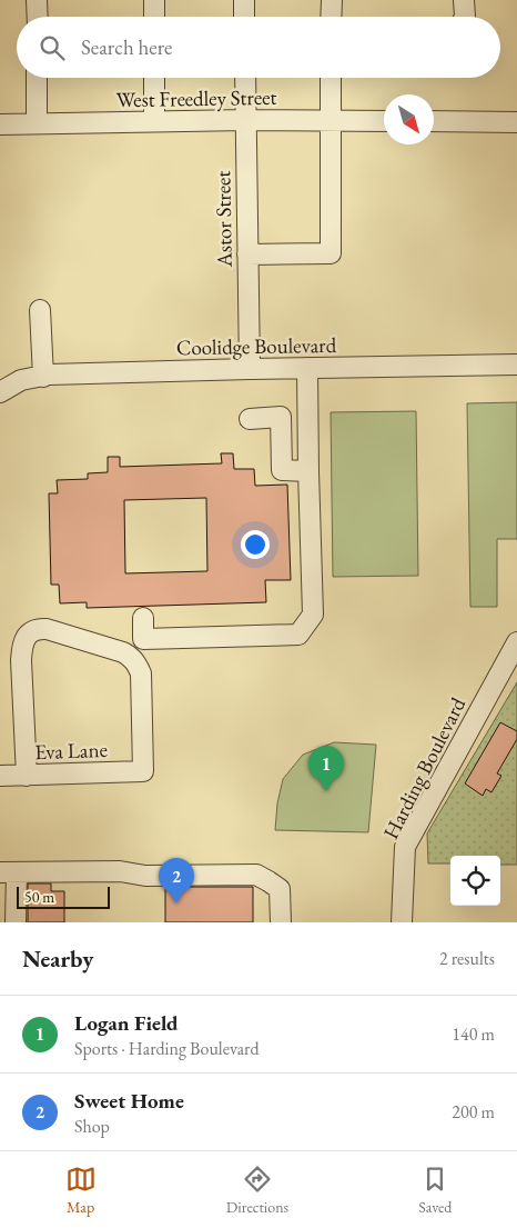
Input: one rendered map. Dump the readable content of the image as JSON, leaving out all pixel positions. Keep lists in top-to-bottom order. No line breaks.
{"streets":{"street":["West Freedley Street","Astor Street","Coolidge Boulevard","Eva Lane","Harding Boulevard"]},"crossings":[["West Freedley Street","Astor Street"],["Astor Street","Coolidge Boulevard"]],"scale_bar":"50 m","north":"bottom right","page":{"search":"Search here","pins":["1","2"],"scale":"50 m","heading":["Nearby","2 results"],"list":[{"mark":"1","name":"Logan Field","note":"Sports · Harding Boulevard","value":"140 m"},{"mark":"2","name":"Sweet Home","note":"Shop","value":"200 m"}],"nav":["Map","Directions","Saved"]}}
